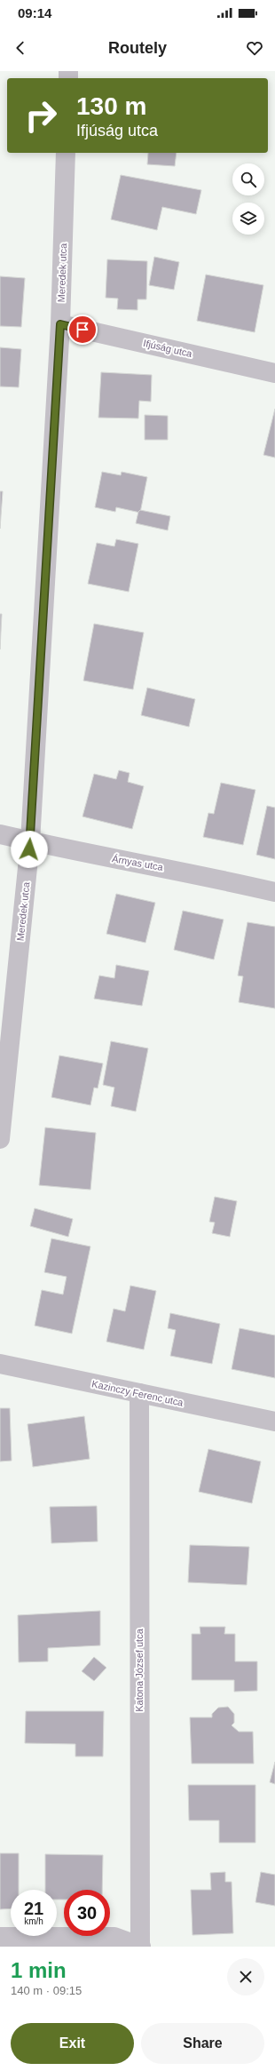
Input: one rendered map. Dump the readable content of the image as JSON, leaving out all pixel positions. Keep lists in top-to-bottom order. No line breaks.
{"streets":{"street":["Meredek utca","Ifjúság utca","Árnyas utca","Kazinczy Ferenc utca","Katona József utca"]},"crossings":[["Meredek utca","Ifjúság utca"],["Meredek utca","Árnyas utca"],["Kazinczy Ferenc utca","Katona József utca"]],"page":{"status":"09:14","header":"Routely","turn":["130 m","Ifjúság utca"],"speed":"21 km/h","limit":"30","heading":["1 min","140 m · 09:15"],"buttons":["Exit","Share"]}}
